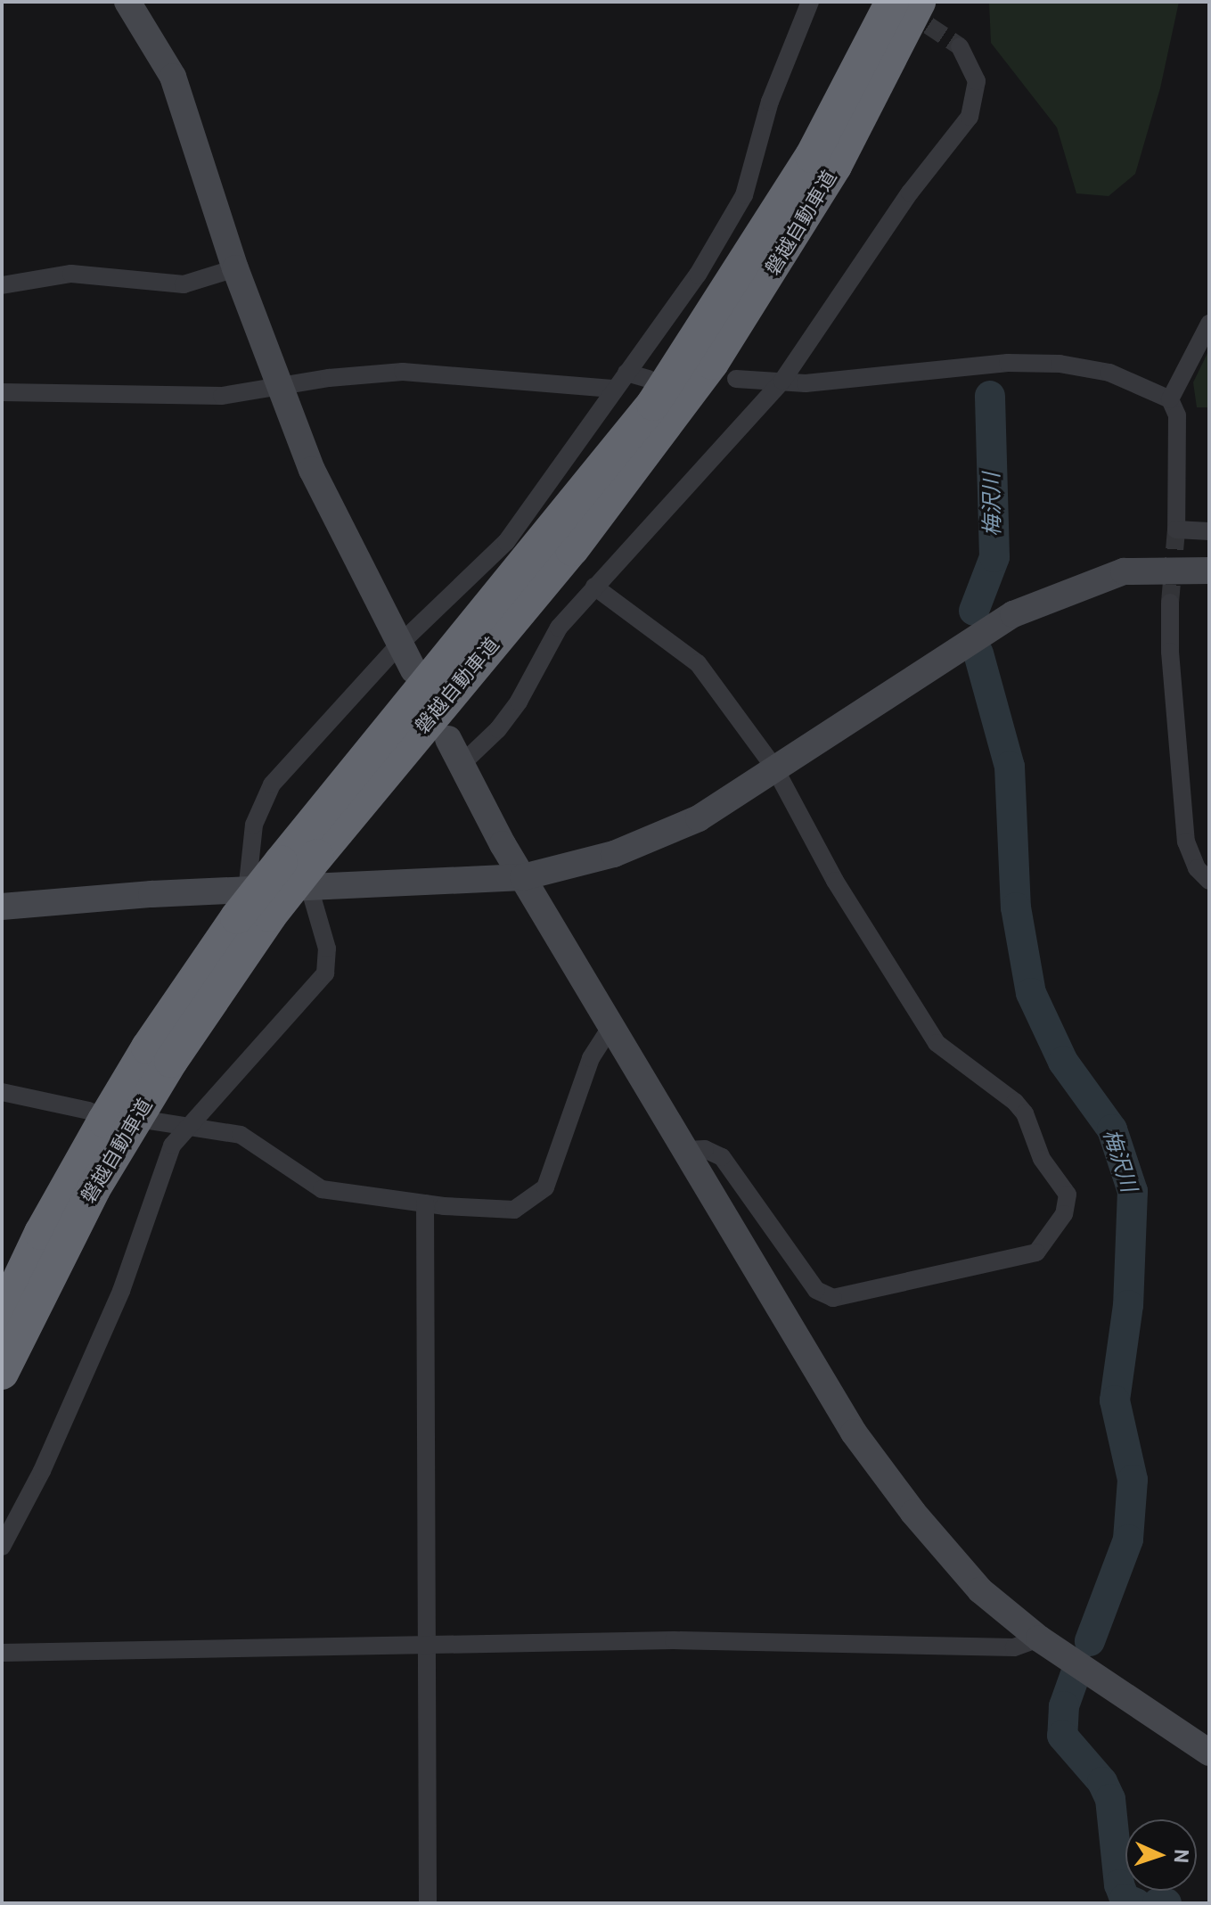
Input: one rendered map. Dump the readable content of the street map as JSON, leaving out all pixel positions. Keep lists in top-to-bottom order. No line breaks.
{"streets":{"highway":["磐越自動車道"]},"water":["梅沢川"],"north":"right"}
